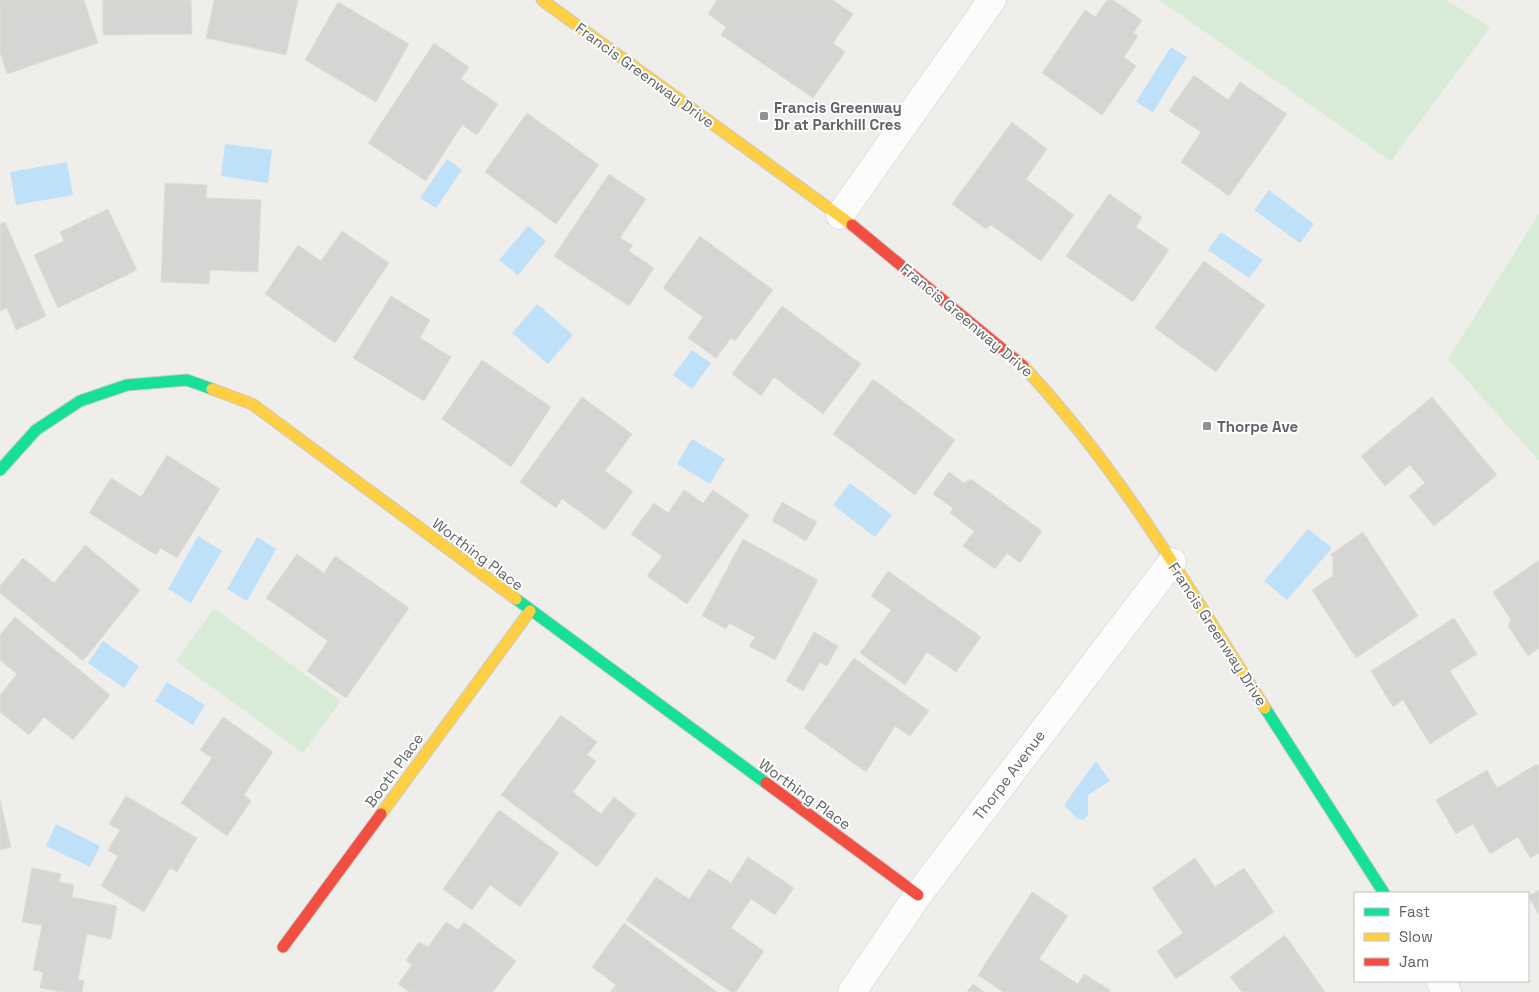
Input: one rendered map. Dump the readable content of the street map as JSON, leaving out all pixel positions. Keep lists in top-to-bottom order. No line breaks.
{"streets":{"street":["Francis Greenway Drive","Worthing Place","Booth Place","Thorpe Avenue"]},"crossings":[["Francis Greenway Drive","Thorpe Avenue"],["Worthing Place","Booth Place"],["Worthing Place","Thorpe Avenue"]],"places":{"transit":["Francis Greenway Dr at Parkhill Cres","Thorpe Ave"]},"legend":["Fast","Slow","Jam"]}
